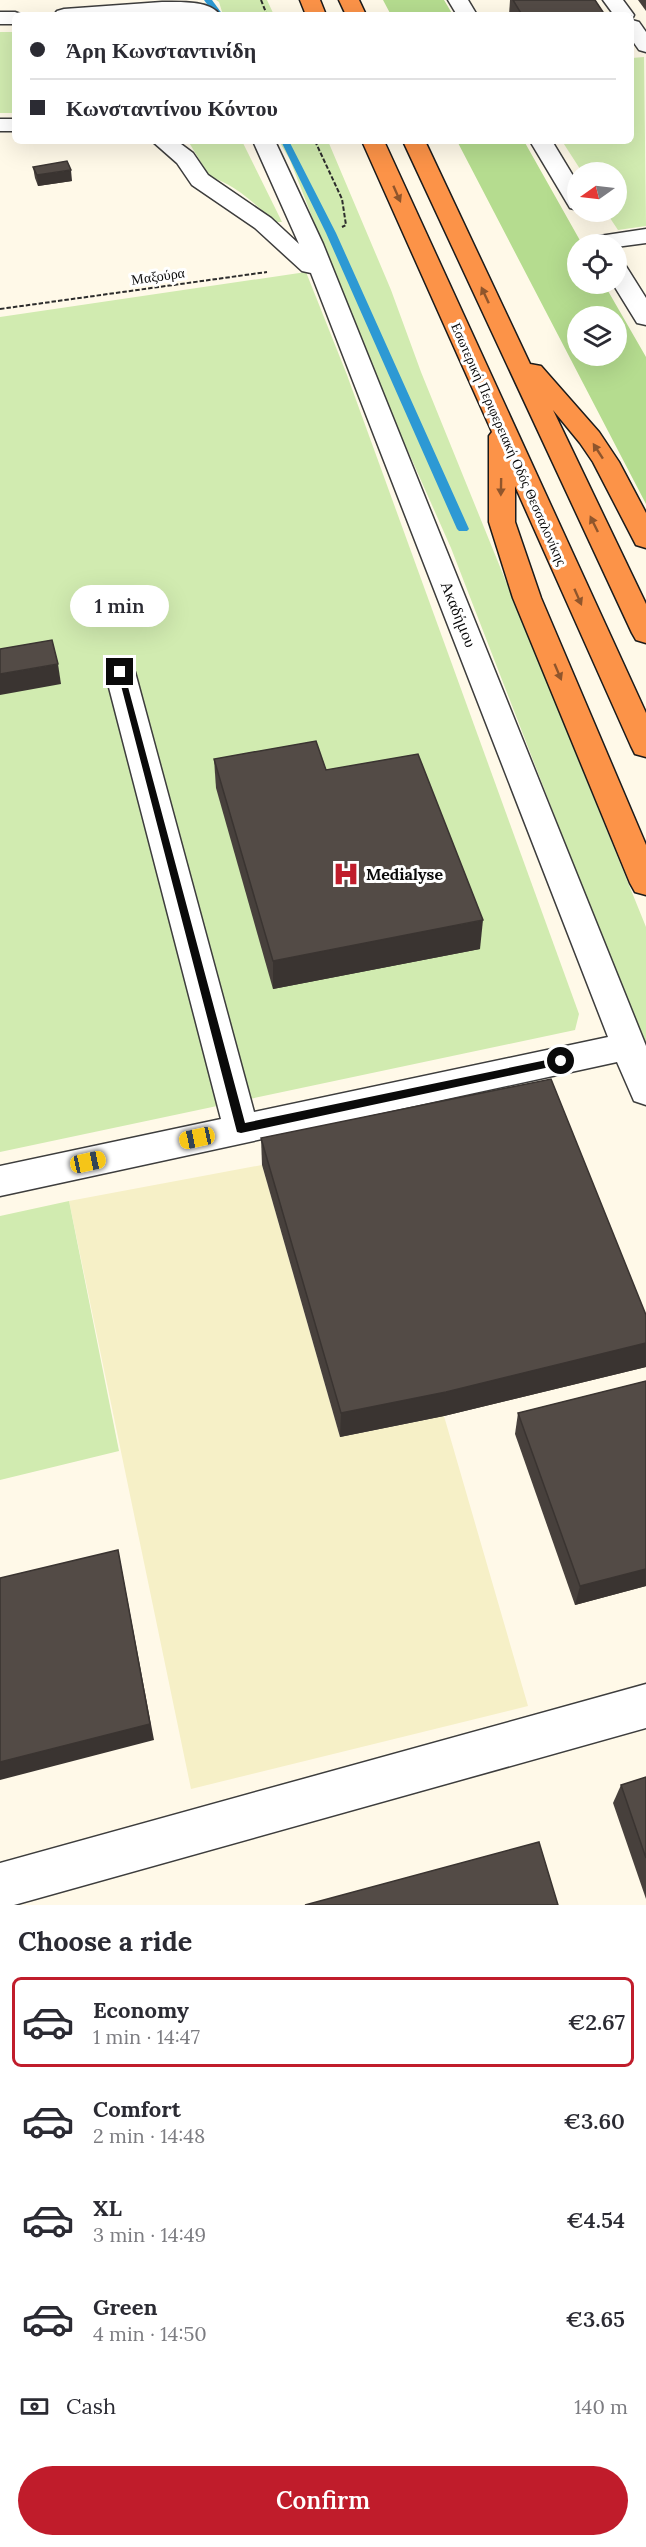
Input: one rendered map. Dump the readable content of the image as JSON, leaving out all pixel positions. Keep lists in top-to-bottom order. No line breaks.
{"streets":{"highway":["Εσωτερική Περιφερειακή Οδός Θεσσαλονίκης"],"street":["Ακαδήμου"],"path":["Μαξούρα"]},"places":{"hospital":["Medialyse"]},"north":"left","page":{"banner":["Άρη Κωνσταντινίδη","Κωνσταντίνου Κόντου"],"bubble":"1 min","heading":"Choose a ride","list":[{"name":"Economy","note":"1 min · 14:47","value":"€2.67"},{"name":"Comfort","note":"2 min · 14:48","value":"€3.60"},{"name":"XL","note":"3 min · 14:49","value":"€4.54"},{"name":"Green","note":"4 min · 14:50","value":"€3.65"}],"pay":["Cash","140 m"],"buttons":"Confirm"}}
